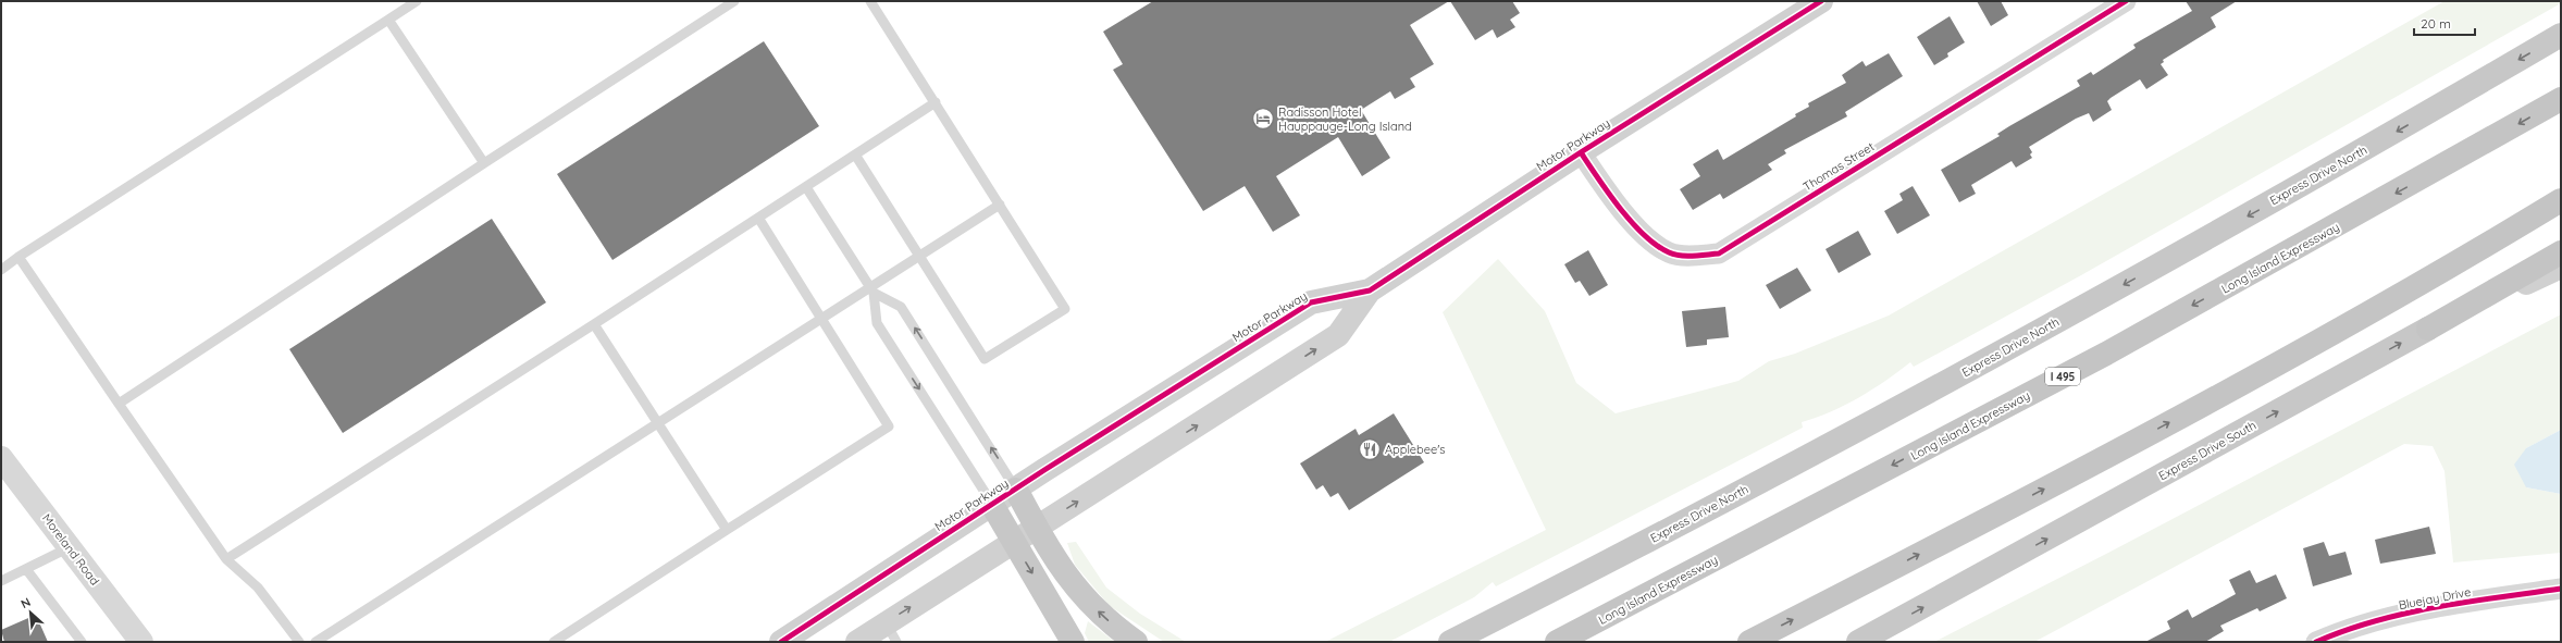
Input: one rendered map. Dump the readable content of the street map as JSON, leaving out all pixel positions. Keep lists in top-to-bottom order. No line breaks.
{"streets":{"highway":["Express Drive North","Long Island Expressway","I 495","Express Drive South"],"main road":["Motor Parkway"],"street":["Thomas Street","Moreland Road","Bluejay Drive"]},"crossings":[["Motor Parkway","Thomas Street"]],"one_way":["Express Drive South"],"places":{"hotel":["Radisson Hotel Hauppauge-Long Island"],"restaurant":["Applebee's"]},"scale_bar":"20 m","north":"top left"}
